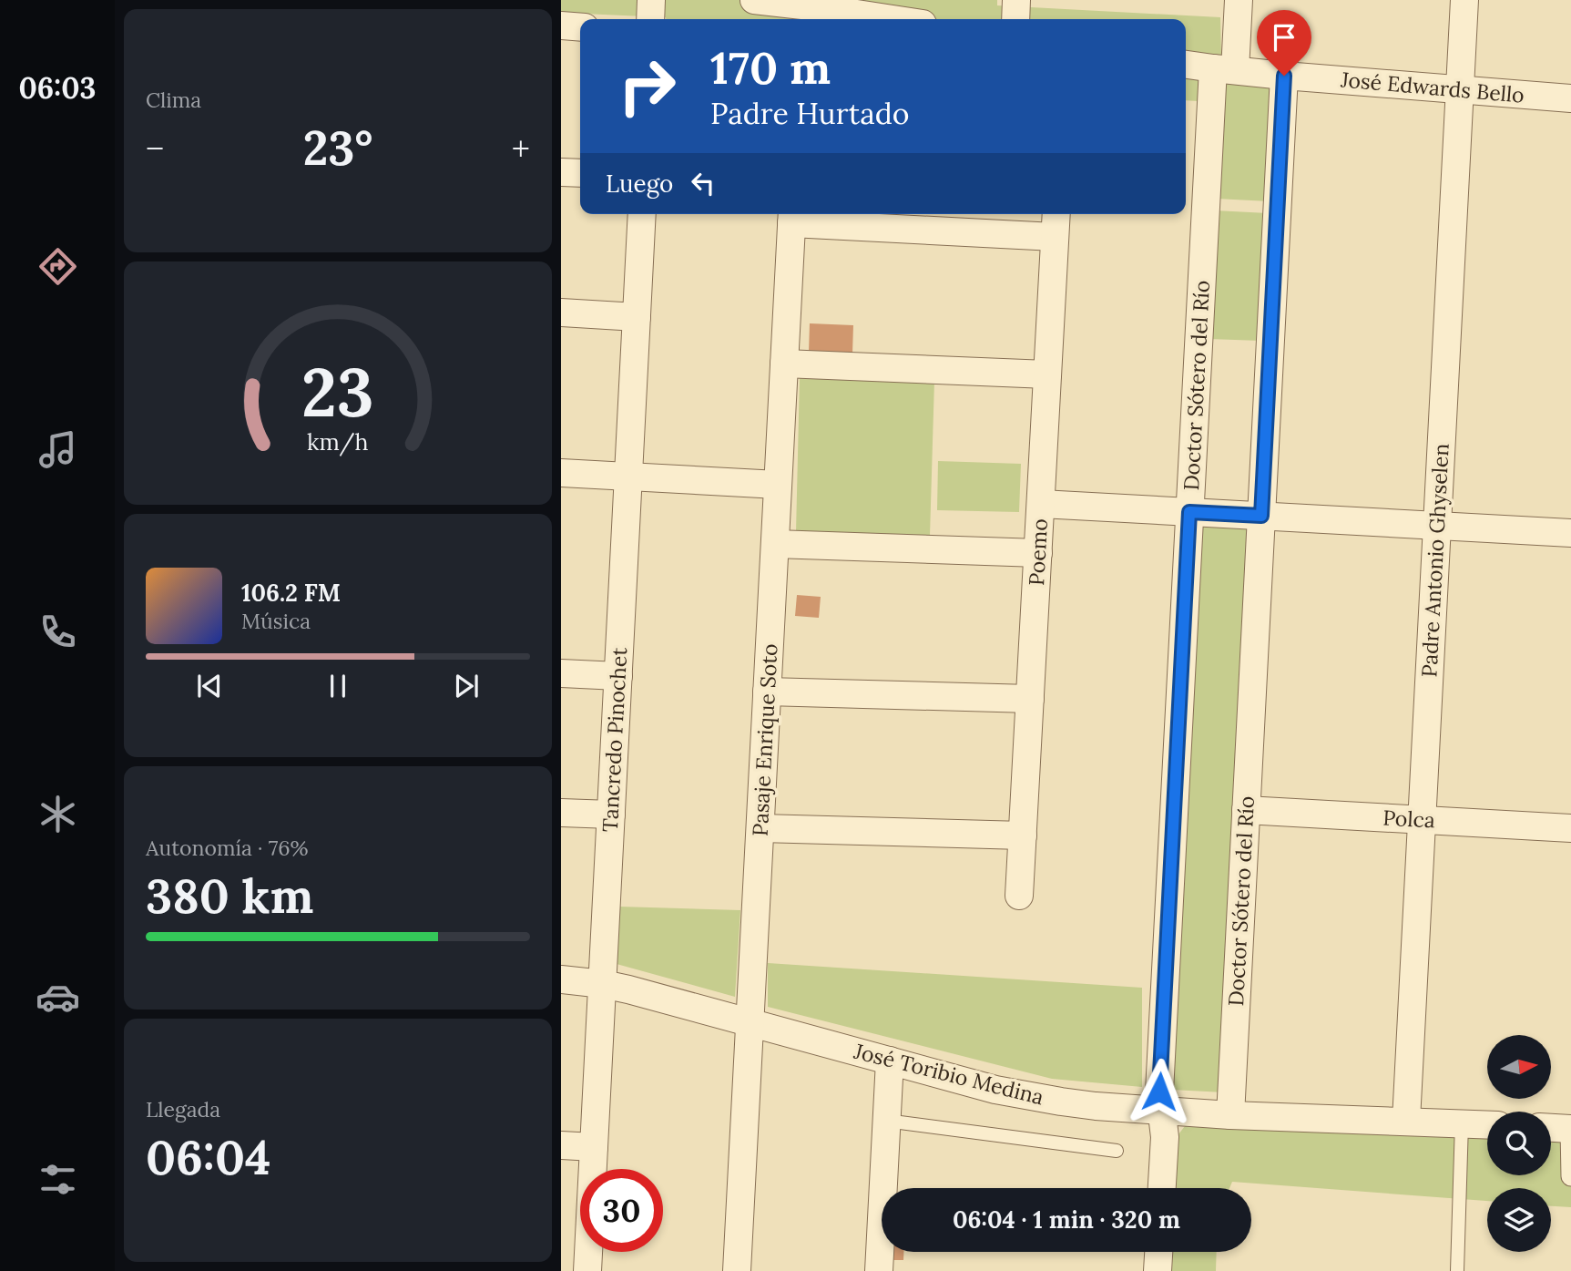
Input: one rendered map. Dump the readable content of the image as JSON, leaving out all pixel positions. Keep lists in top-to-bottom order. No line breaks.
{"streets":{"street":["José Edwards Bello","Doctor Sótero del Río","Poemo","Padre Antonio Ghyselen","Tancredo Pinochet","Pasaje Enrique Soto","Polca","José Toribio Medina"]},"crossings":[["José Edwards Bello","Doctor Sótero del Río"],["José Edwards Bello","Padre Antonio Ghyselen"],["Doctor Sótero del Río","Polca"],["Doctor Sótero del Río","José Toribio Medina"],["Padre Antonio Ghyselen","Polca"],["Padre Antonio Ghyselen","José Toribio Medina"],["Tancredo Pinochet","José Toribio Medina"],["Pasaje Enrique Soto","José Toribio Medina"]],"north":"right","page":{"tabs":"06:03","tile":["Clima",["Autonomía · 76%","380 km"],["Llegada","06:04"]],"turn":["170 m","Padre Hurtado"],"heat":["−","23°","+"],"then":"Luego","song":["106.2 FM","Música"],"limit":"30","trip":"06:04 · 1 min · 320 m","gauge":["23","km/h"]}}
